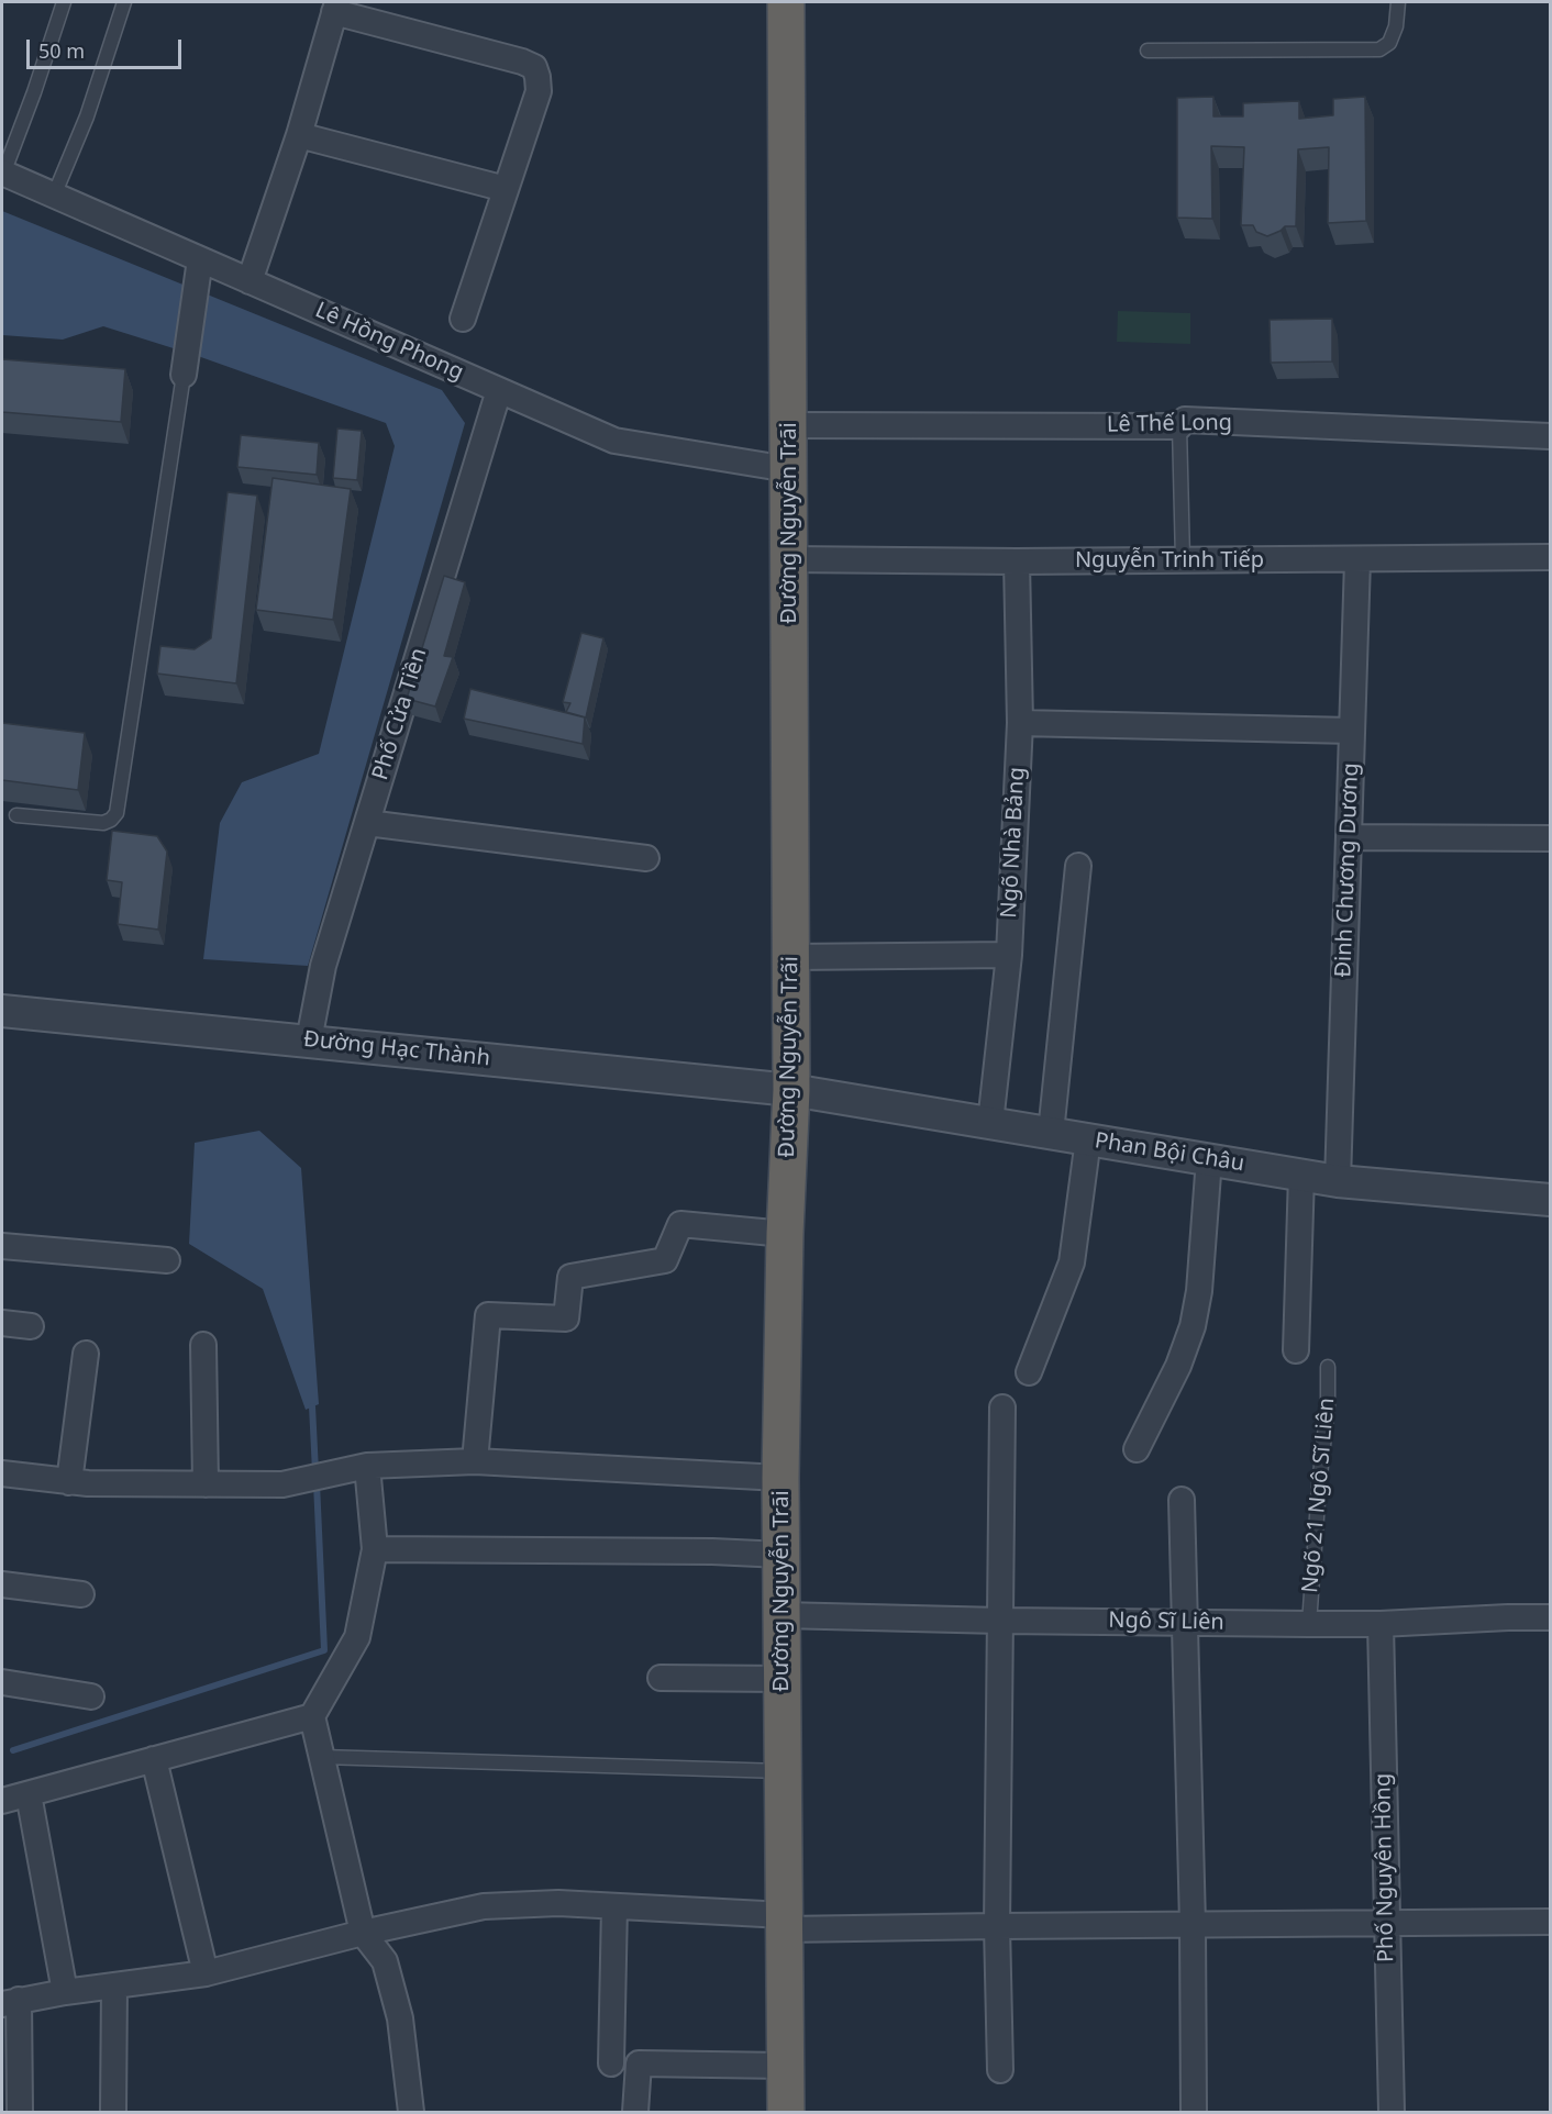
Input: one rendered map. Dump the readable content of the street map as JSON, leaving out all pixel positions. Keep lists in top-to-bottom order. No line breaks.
{"streets":{"highway":["Đường Nguyễn Trãi"],"street":["Lê Hồng Phong","Lê Thế Long","Nguyễn Trinh Tiếp","Phố Cửa Tiền","Ngõ Nhà Bảng","Đinh Chương Dương","Đường Hạc Thành","Phan Bội Châu","Ngô Sĩ Liên","Phố Nguyên Hồng"],"lane":["Ngõ 21 Ngô Sĩ Liên"]},"crossings":[["Lê Hồng Phong","Đường Nguyễn Trãi"],["Lê Hồng Phong","Phố Cửa Tiền"],["Lê Thế Long","Đường Nguyễn Trãi"],["Đường Nguyễn Trãi","Nguyễn Trinh Tiếp"],["Đường Nguyễn Trãi","Đường Hạc Thành"],["Đường Nguyễn Trãi","Phan Bội Châu"],["Đường Nguyễn Trãi","Ngô Sĩ Liên"],["Nguyễn Trinh Tiếp","Ngõ Nhà Bảng"],["Nguyễn Trinh Tiếp","Đinh Chương Dương"],["Phố Cửa Tiền","Đường Hạc Thành"],["Ngõ Nhà Bảng","Phan Bội Châu"],["Đinh Chương Dương","Phan Bội Châu"],["Đường Hạc Thành","Phan Bội Châu"],["Ngõ 21 Ngô Sĩ Liên","Ngô Sĩ Liên"],["Ngô Sĩ Liên","Phố Nguyên Hồng"]],"scale_bar":"50 m"}
